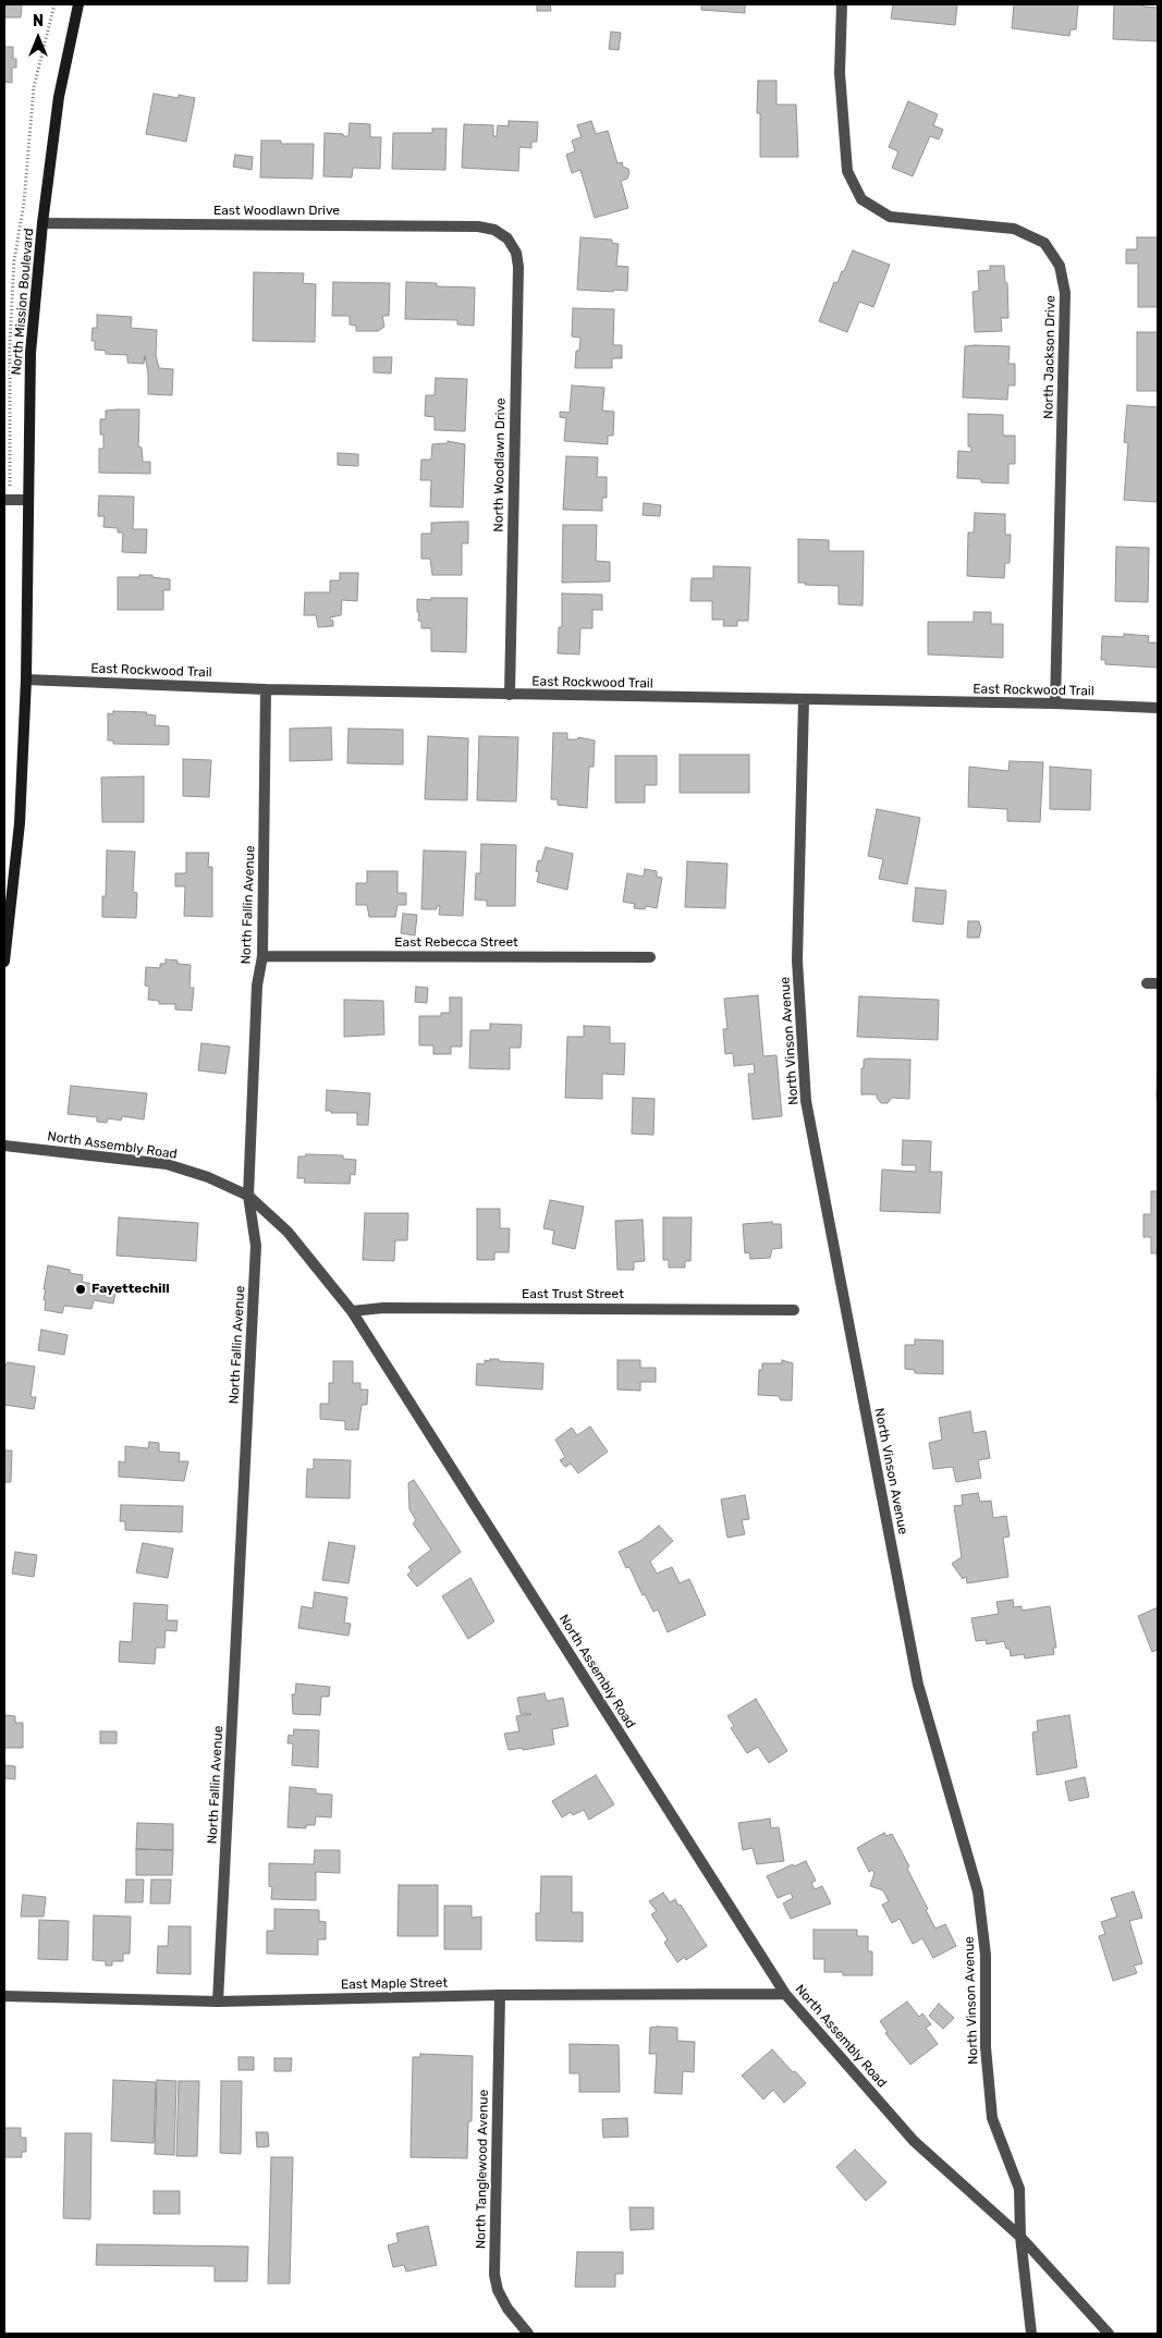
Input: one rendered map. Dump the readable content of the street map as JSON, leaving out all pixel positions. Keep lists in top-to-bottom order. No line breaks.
{"streets":{"main road":["North Mission Boulevard"],"street":["East Woodlawn Drive","North Jackson Drive","North Woodlawn Drive","East Rockwood Trail","North Fallin Avenue","East Rebecca Street","North Vinson Avenue","North Assembly Road","East Trust Street","East Maple Street","North Tanglewood Avenue"]},"crossings":[["East Woodlawn Drive","North Mission Boulevard"],["East Woodlawn Drive","North Woodlawn Drive"],["North Mission Boulevard","East Rockwood Trail"],["North Jackson Drive","East Rockwood Trail"],["North Woodlawn Drive","East Rockwood Trail"],["East Rockwood Trail","North Fallin Avenue"],["East Rockwood Trail","North Vinson Avenue"],["North Fallin Avenue","East Rebecca Street"],["North Fallin Avenue","North Assembly Road"],["North Fallin Avenue","East Maple Street"],["North Vinson Avenue","North Assembly Road"],["North Assembly Road","East Trust Street"],["North Assembly Road","East Maple Street"],["East Maple Street","North Tanglewood Avenue"]],"places":["Fayettechill"],"north":"top"}
